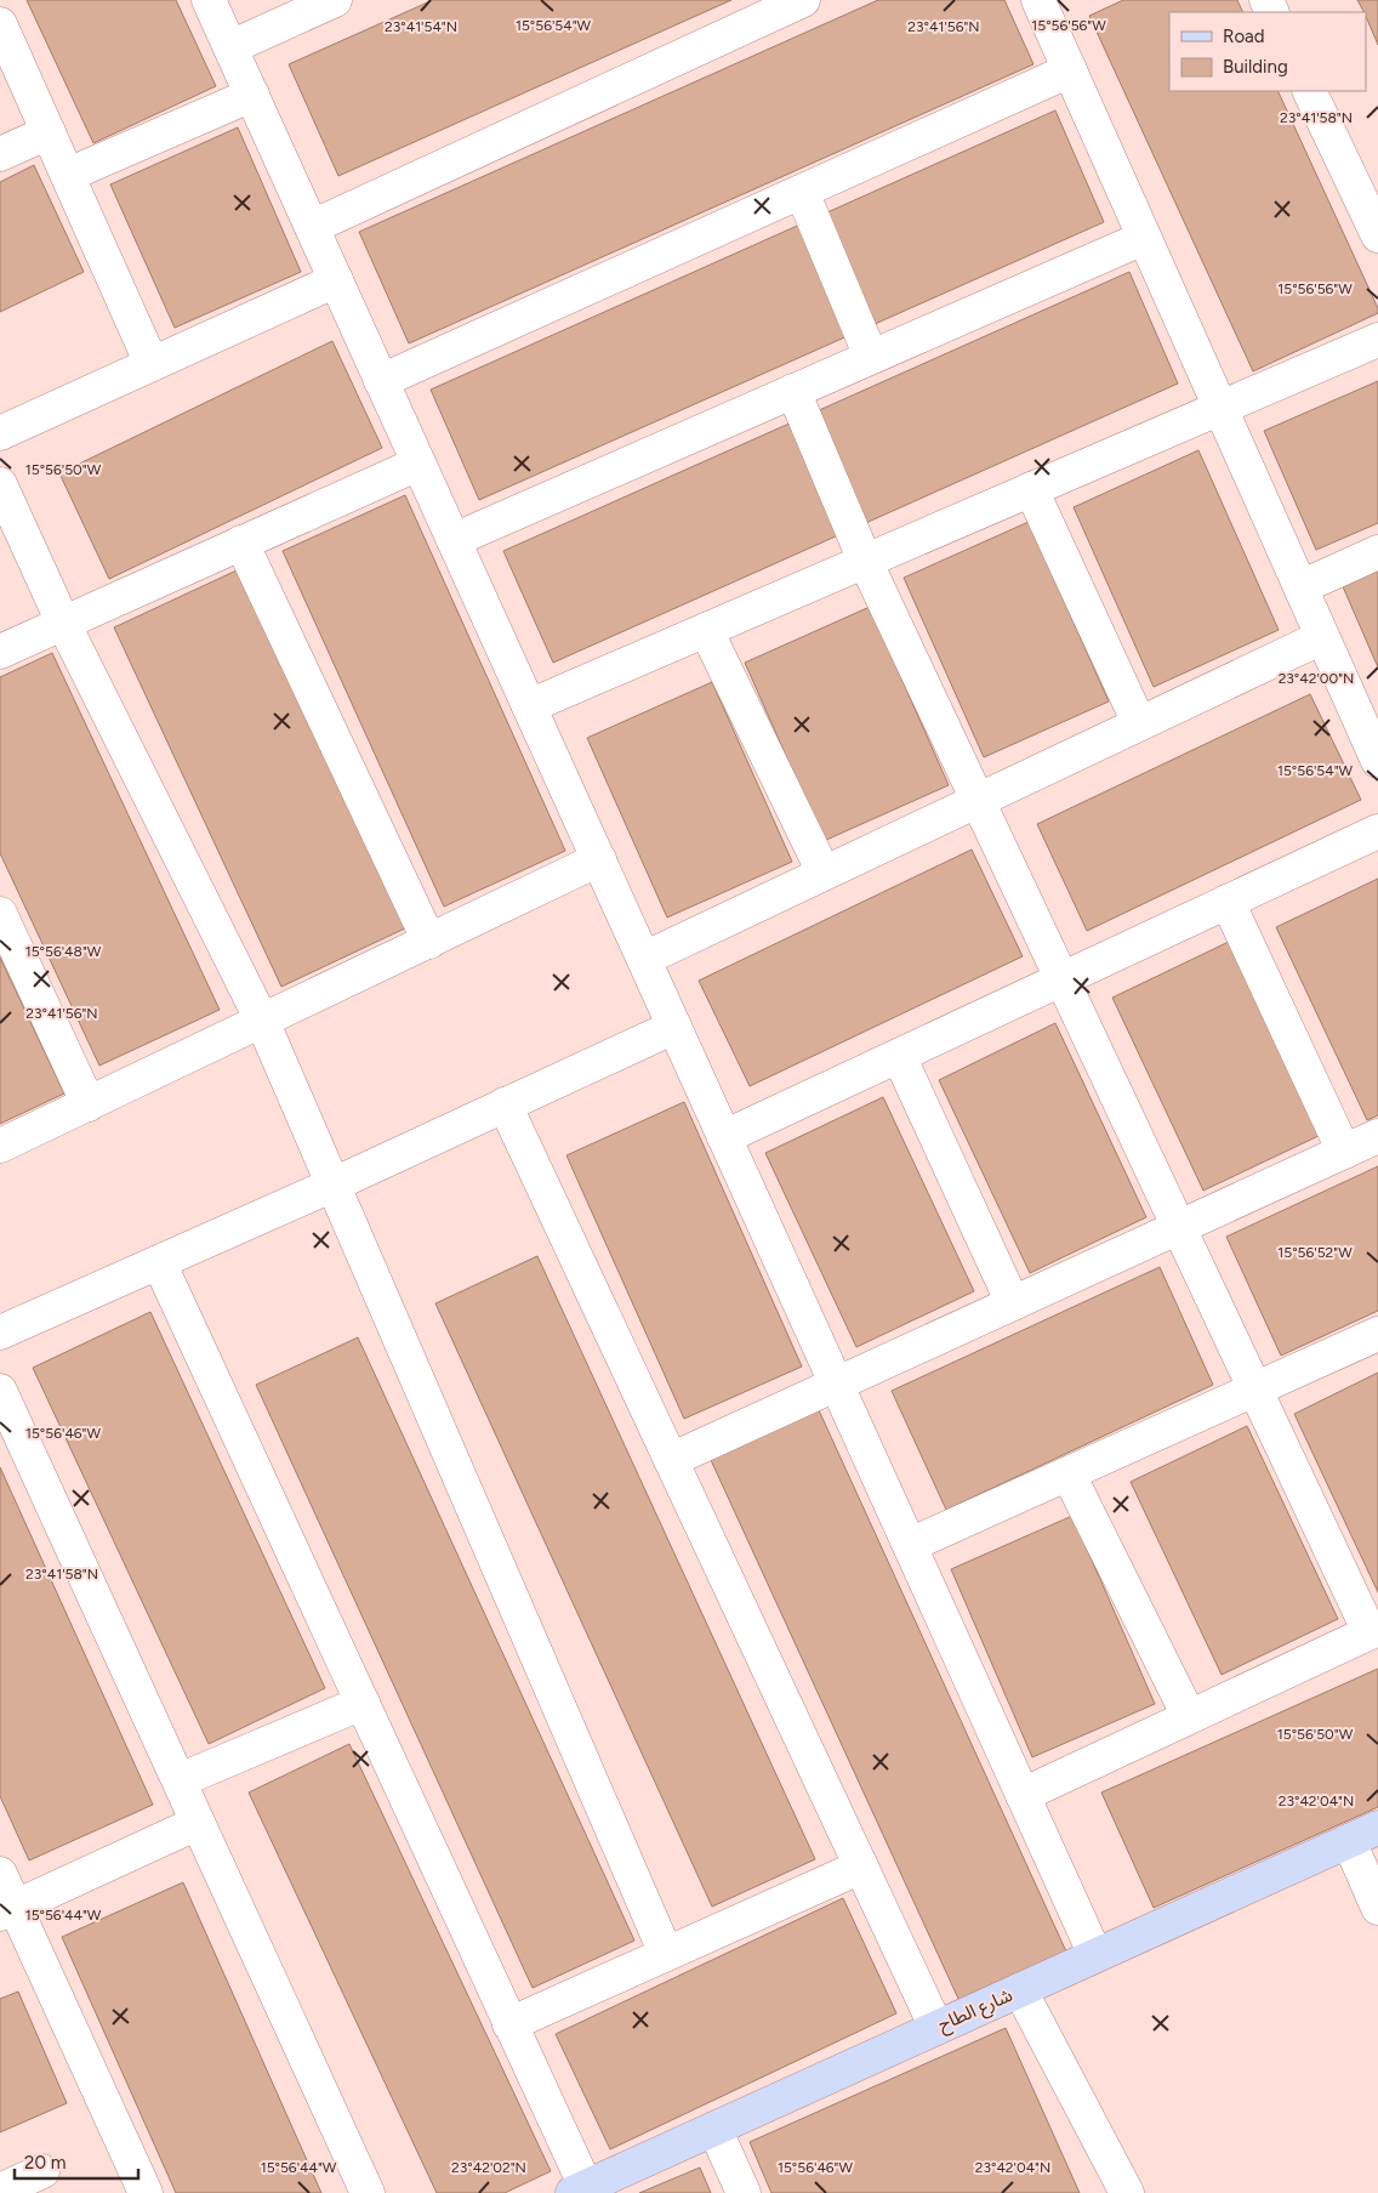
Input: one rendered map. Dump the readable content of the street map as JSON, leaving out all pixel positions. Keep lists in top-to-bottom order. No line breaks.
{"streets":{"street":["شارع الطاح"]},"legend":["Road","Building"],"scale_bar":"20 m","coordinates":["15°56'56\"W","15°56'54\"W","23°41'54\"N","23°41'56\"N","23°41'58\"N","15°56'50\"W","23°42'00\"N","15°56'48\"W","15°56'52\"W","15°56'46\"W","23°42'04\"N","15°56'44\"W","23°42'02\"N"]}
